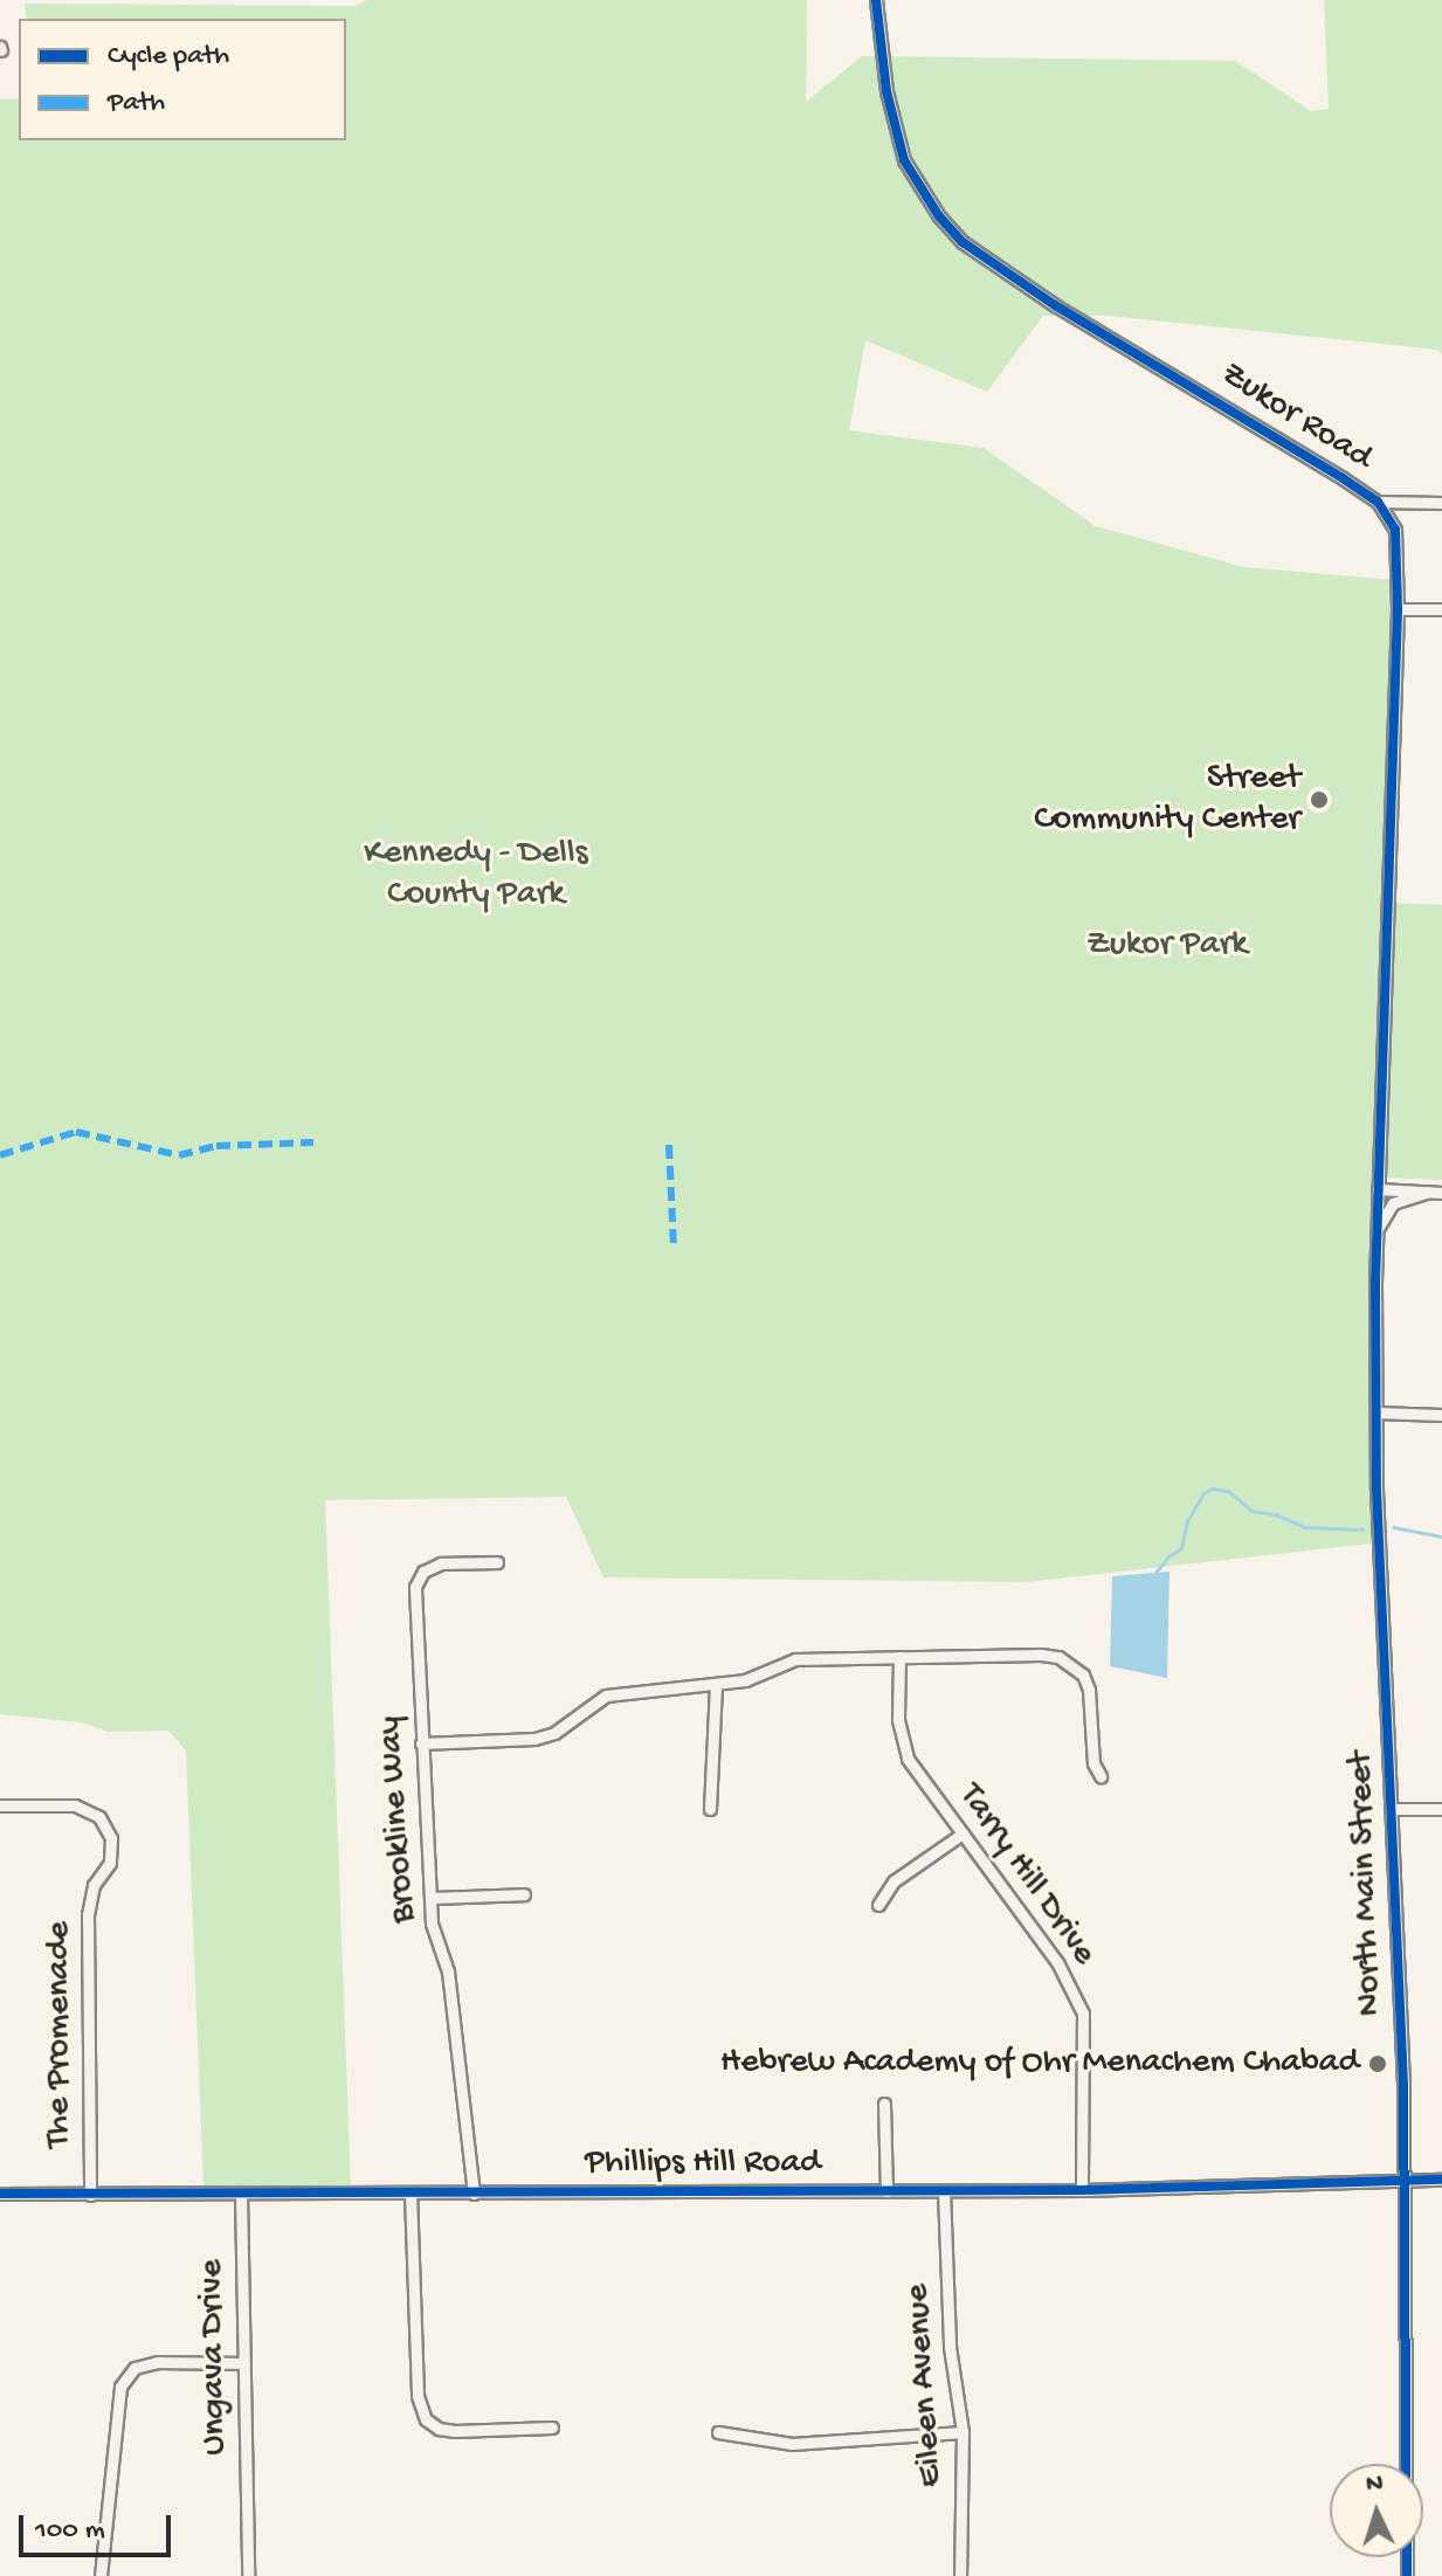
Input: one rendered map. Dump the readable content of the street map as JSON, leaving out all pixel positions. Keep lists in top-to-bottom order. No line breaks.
{"streets":{"street":["Zukor Road","Brookline Way","Tarry Hill Drive","North Main Street","The Promenade","Phillips Hill Road","Ungava Drive","Eileen Avenue"]},"crossings":[["Zukor Road","North Main Street"],["Brookline Way","Phillips Hill Road"],["Tarry Hill Drive","Phillips Hill Road"],["North Main Street","Phillips Hill Road"],["The Promenade","Phillips Hill Road"],["Phillips Hill Road","Ungava Drive"],["Phillips Hill Road","Eileen Avenue"]],"parks":["Kennedy - Dells County Park","Zukor Park"],"places":["Street Community Center","Hebrew Academy of Ohr Menachem Chabad"],"legend":["Cycle path","Path"],"scale_bar":"100 m","north":"top"}
